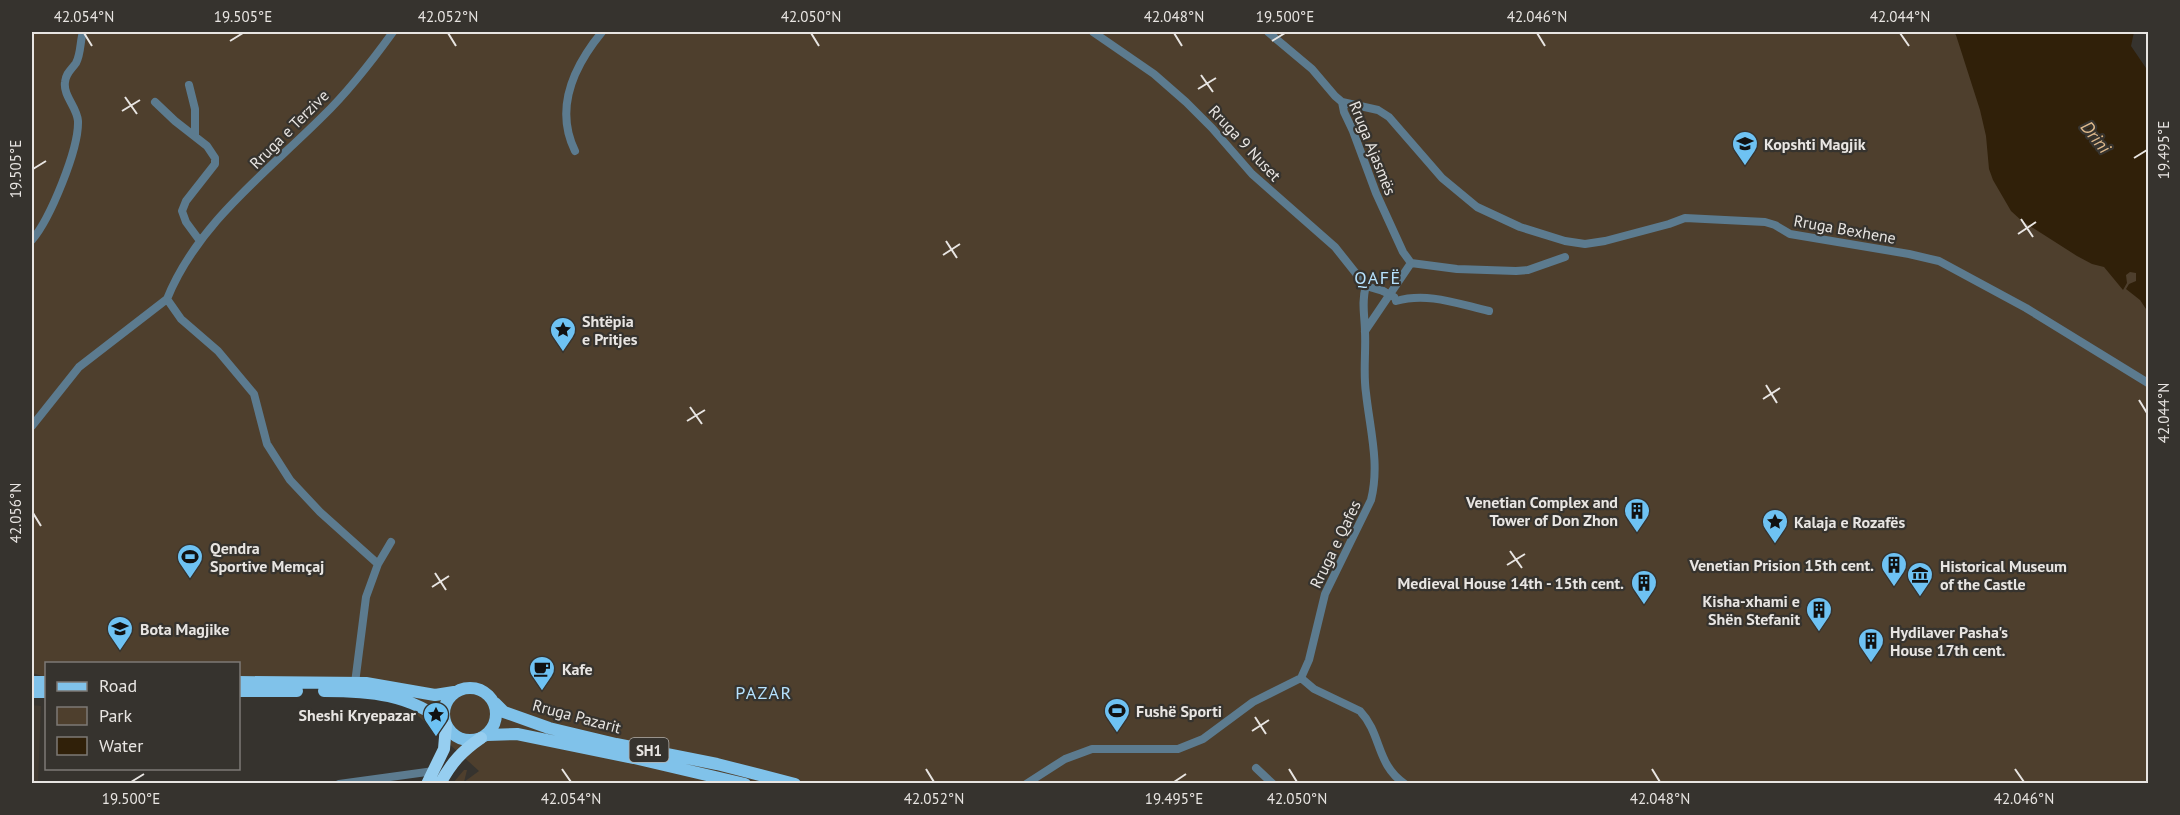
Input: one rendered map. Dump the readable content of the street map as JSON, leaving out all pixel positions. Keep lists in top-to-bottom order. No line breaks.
{"streets":{"main road":["Rruga Pazarit","SH1"],"street":["Rruga e Terzive","Rruga 9 Nuset","Rruga Ajasmës","Rruga Bexhene","Rruga e Qafes"]},"crossings":[["Rruga 9 Nuset","Rruga e Qafes"],["Rruga Ajasmës","Rruga Bexhene"],["Rruga Pazarit","SH1"]],"districts":["QAFË","PAZAR"],"water":["Drini"],"places":{"school or university":["Kopshti Magjik","Bota Magjike"],"place":["Shtëpia e Pritjes","Kalaja e Rozafës","Sheshi Kryepazar"],"building":["Venetian Complex and Tower of Don Zhon","Venetian Prision 15th cent.","Medieval House 14th - 15th cent.","Kisha-xhami e Shën Stefanit","Hydilaver Pasha's House 17th cent."],"sports":["Qendra Sportive Memçaj","Fushë Sporti"],"museum":["Historical Museum of the Castle"],"cafe":["Kafe"]},"legend":["Road","Park","Water"],"coordinates":["42.054°N","19.505°E","42.052°N","42.050°N","42.048°N","19.500°E","42.046°N","42.044°N","19.495°E","42.056°N"]}
